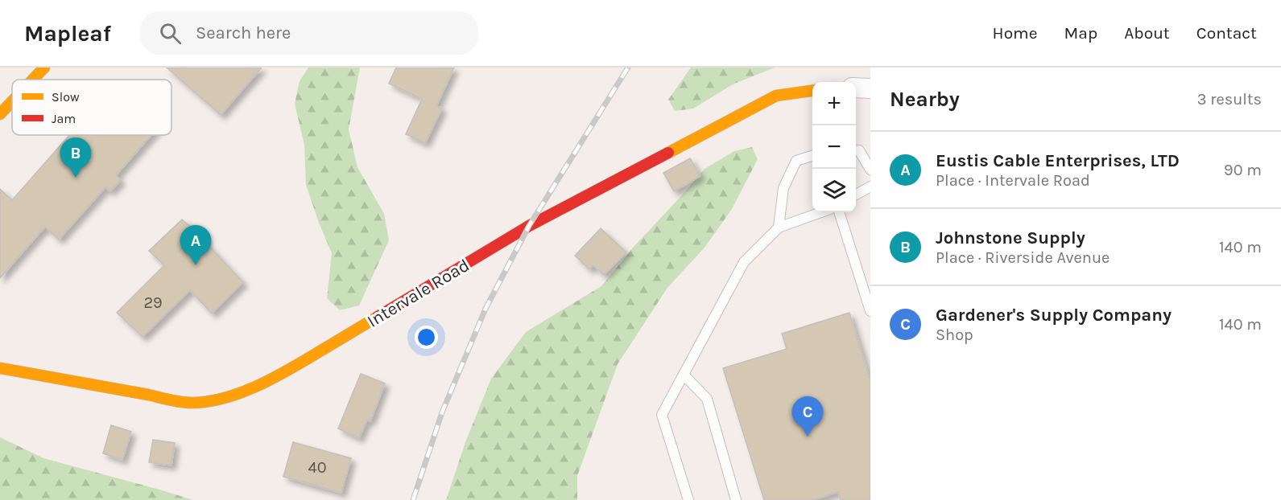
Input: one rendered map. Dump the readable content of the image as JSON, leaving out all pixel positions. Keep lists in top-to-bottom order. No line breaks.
{"streets":{"street":["Intervale Road"]},"house_numbers":["29","40"],"legend":["Slow","Jam"],"page":{"header":"Mapleaf","search":"Search here","nav":["Home","Map","About","Contact"],"heading":["Nearby","3 results"],"map_buttons":["+","−"],"list":[{"mark":"A","name":"Eustis Cable Enterprises, LTD","note":"Place · Intervale Road","value":"90 m"},{"mark":"B","name":"Johnstone Supply","note":"Place · Riverside Avenue","value":"140 m"},{"mark":"C","name":"Gardener's Supply Company","note":"Shop","value":"140 m"}],"pins":["B","A","C"]}}
